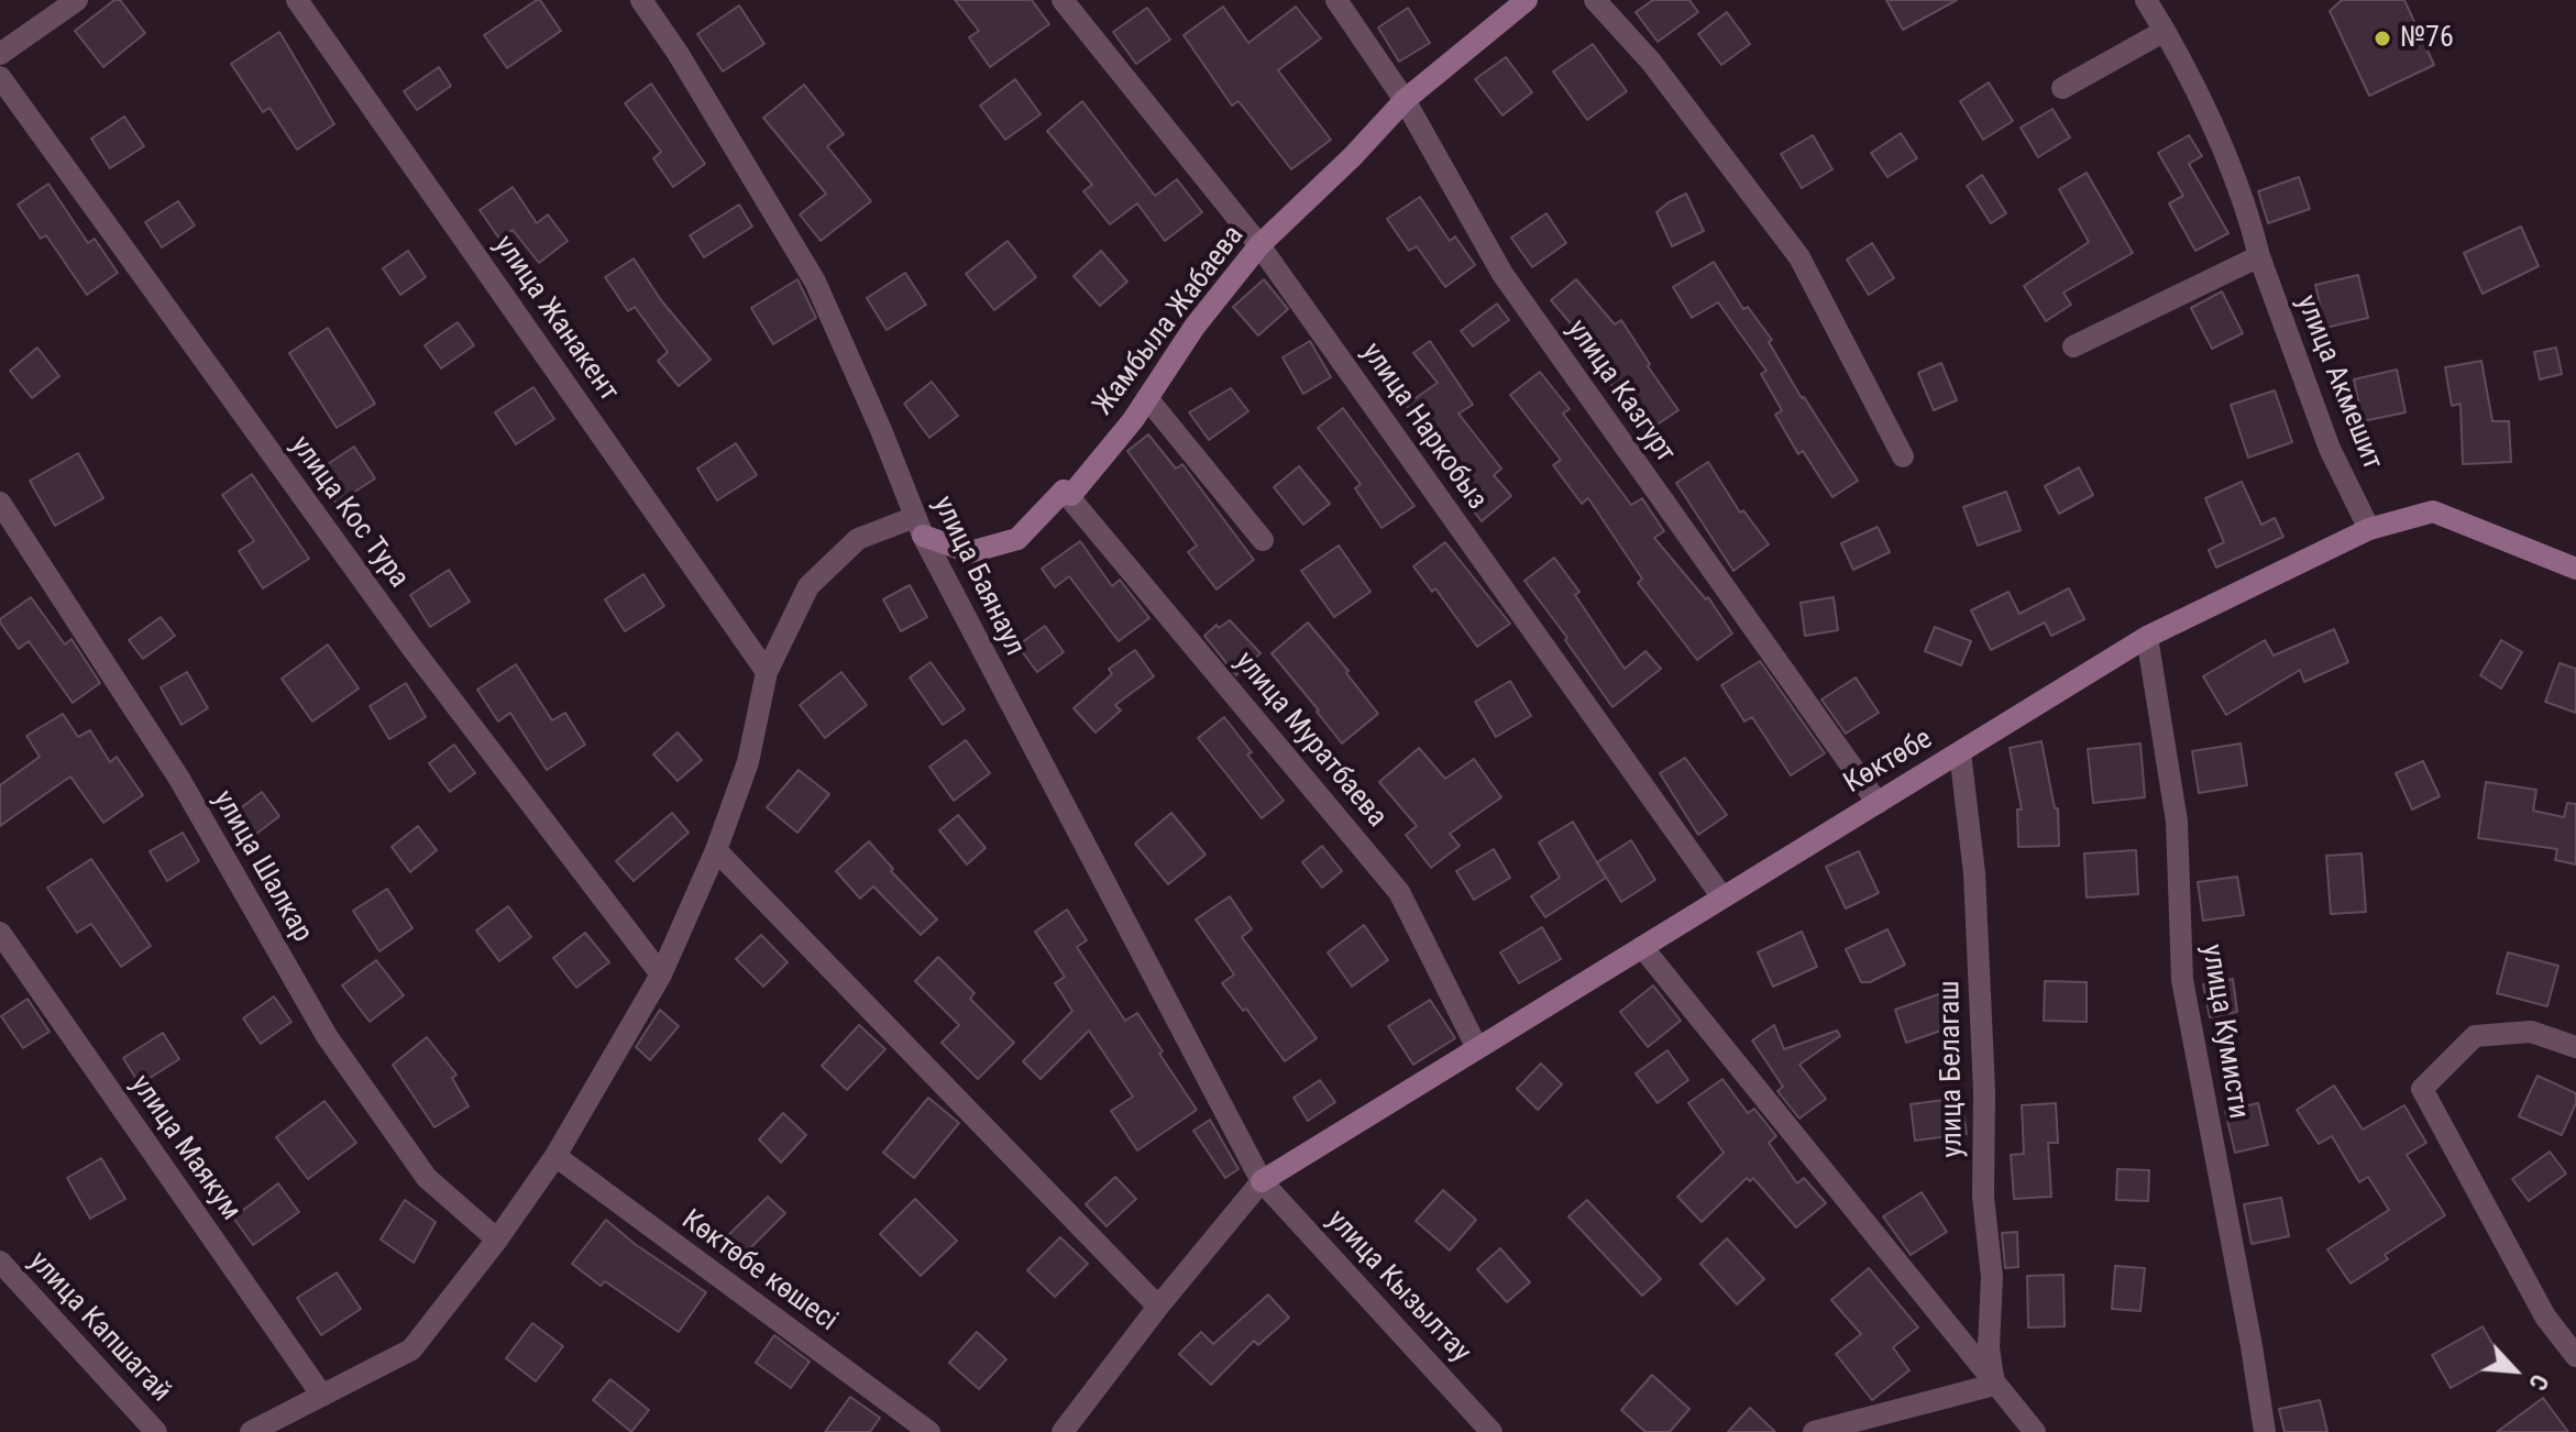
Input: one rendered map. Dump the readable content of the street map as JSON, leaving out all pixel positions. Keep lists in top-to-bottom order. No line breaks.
{"streets":{"street":["улица Жанакент","Жамбыла Жабаева","улица Акмешит","улица Казгурт","улица Наркобыз","улица Кос Тура","улица Баянаул","улица Муратбаева","Көктөбе","улица Шалкар","улица Кумисти","улица Белагаш","улица Маякум","Көктөбе көшесі","улица Кызылтау","улица Капшагай"]},"crossings":[["Жамбыла Жабаева","улица Казгурт"],["Жамбыла Жабаева","улица Наркобыз"],["Жамбыла Жабаева","улица Баянаул"],["Жамбыла Жабаева","улица Муратбаева"],["улица Акмешит","Көктөбе"],["улица Казгурт","Көктөбе"],["улица Наркобыз","Көктөбе"],["улица Баянаул","Көктөбе"],["улица Баянаул","улица Кызылтау"],["улица Муратбаева","Көктөбе"],["Көктөбе","улица Кумисти"],["Көктөбе","улица Белагаш"],["Көктөбе","улица Кызылтау"]],"places":["№76"],"north":"bottom right"}
